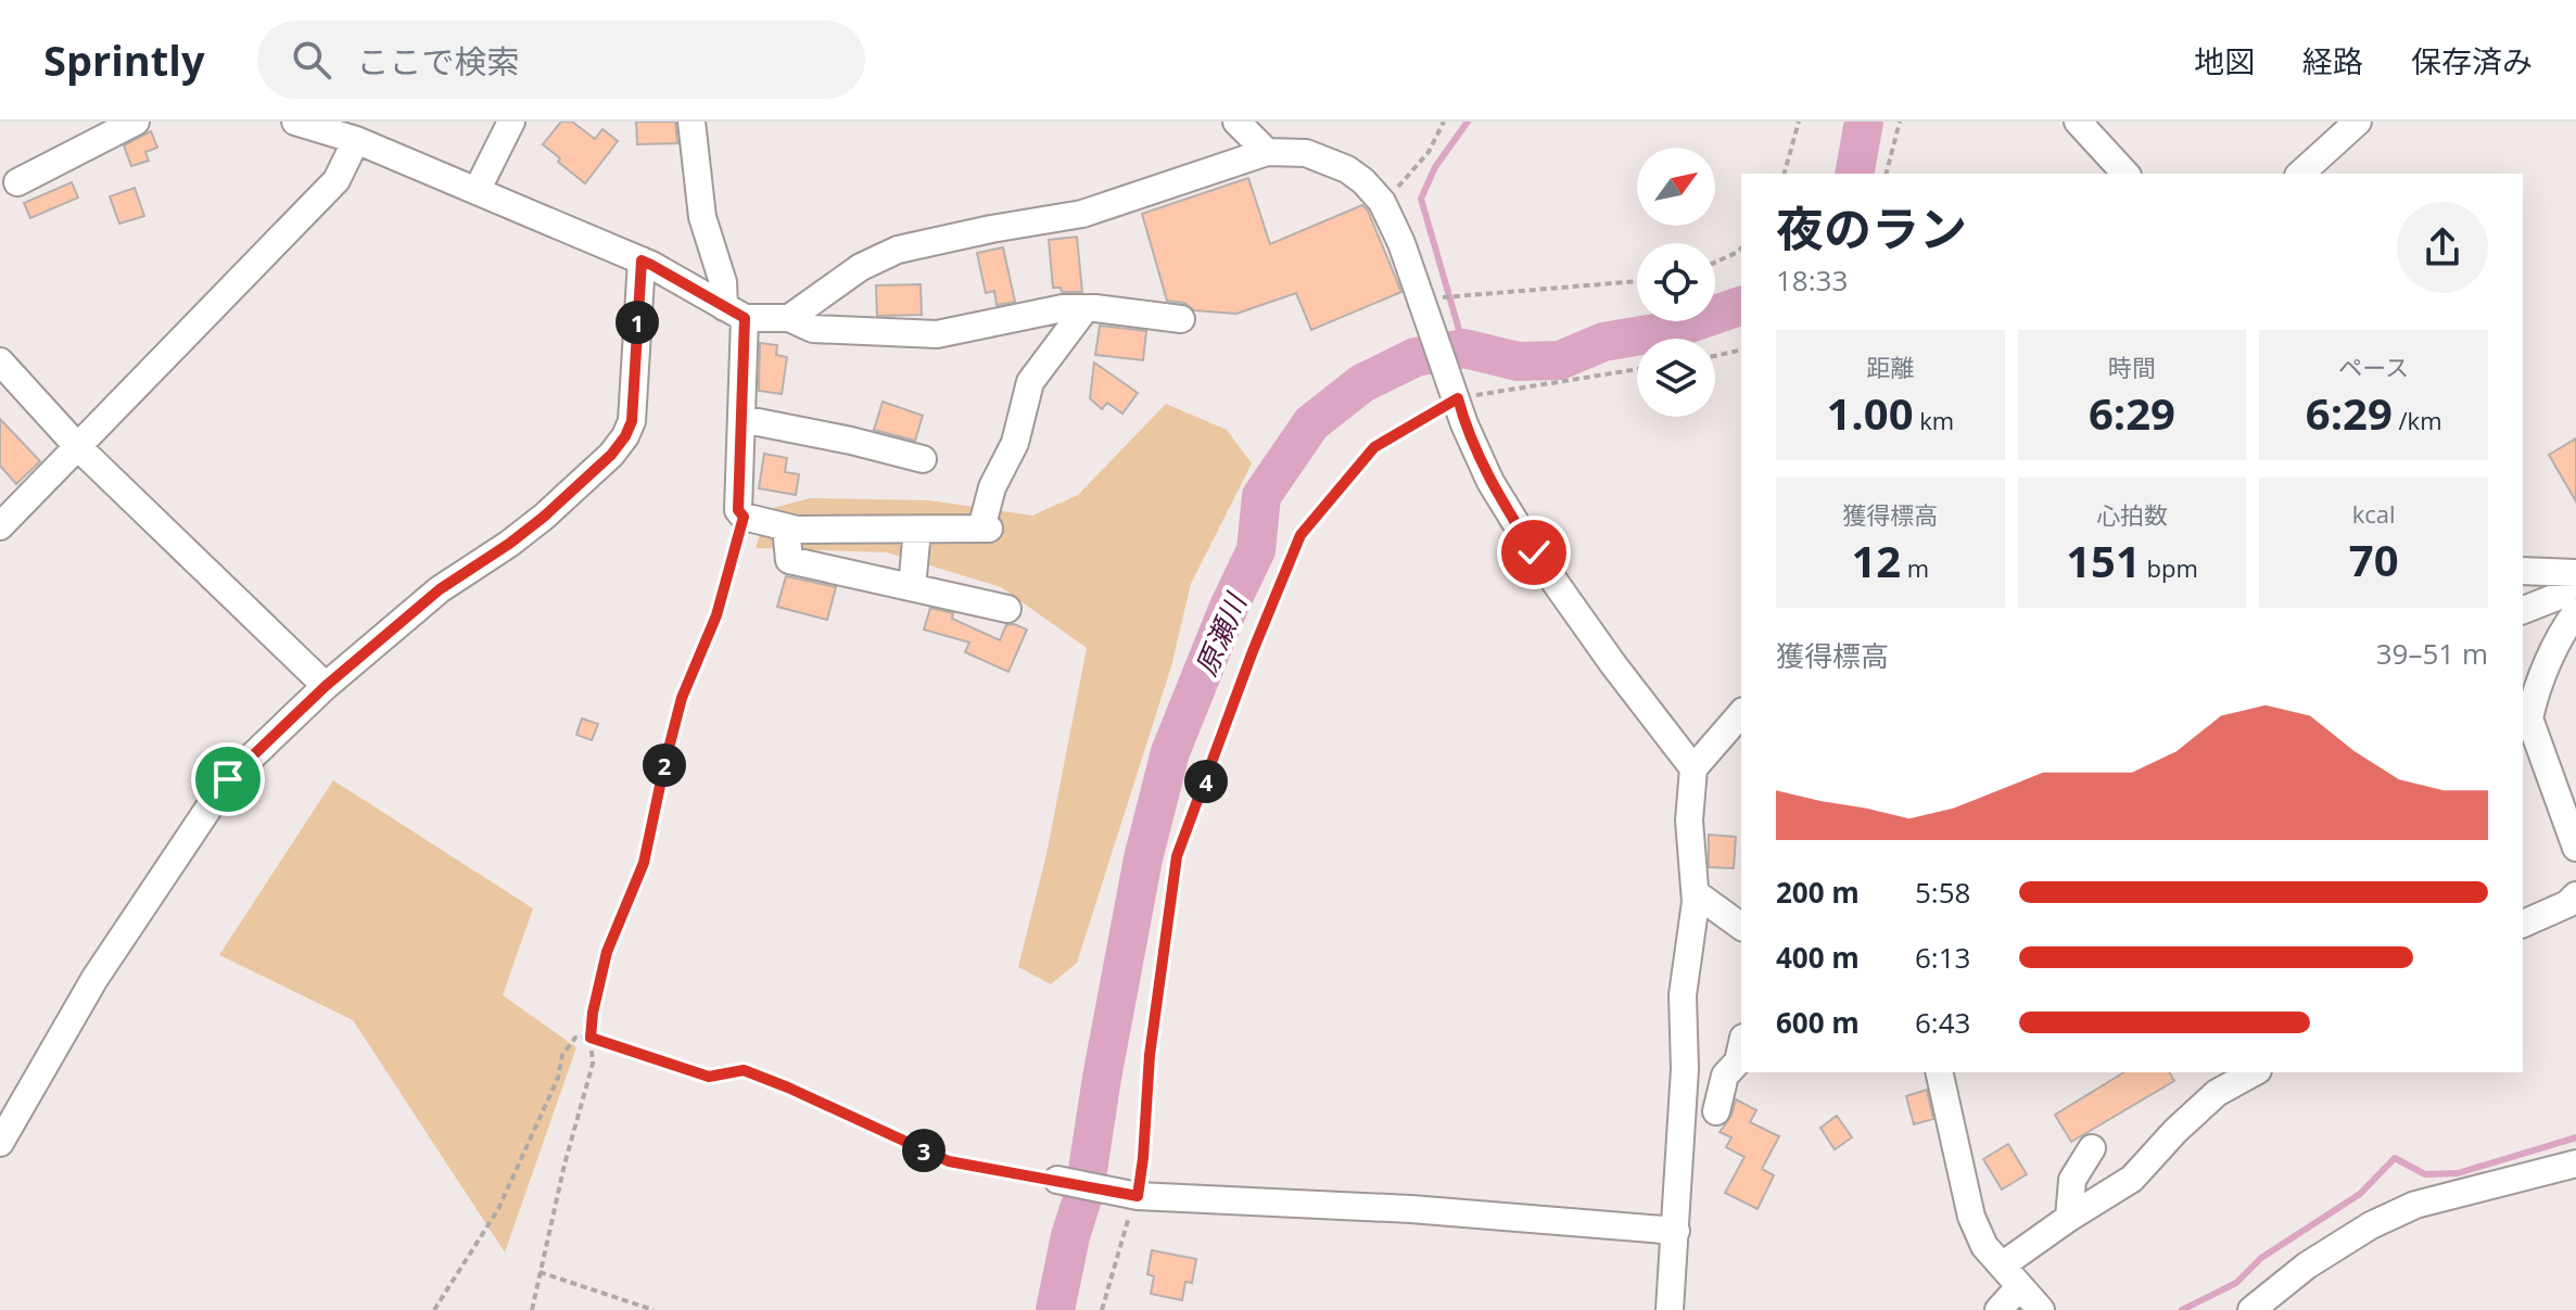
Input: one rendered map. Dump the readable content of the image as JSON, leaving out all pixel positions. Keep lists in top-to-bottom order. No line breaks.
{"water":["原瀬川"],"north":"top right","page":{"header":"Sprintly","search":"ここで検索","nav":["地図","経路","保存済み"],"heading":["夜のラン","18:33"],"pins":["1","2","4","3"],"stats":[["距離","1.00 km"],["時間","6:29"],["ペース","6:29 /km"],["獲得標高","12 m"],["心拍数","151 bpm"],["kcal","70"]],"chart":["獲得標高","39–51 m"],"list":[{"name":"200 m","note":"5:58"},{"name":"400 m","note":"6:13"},{"name":"600 m","note":"6:43"}]}}
